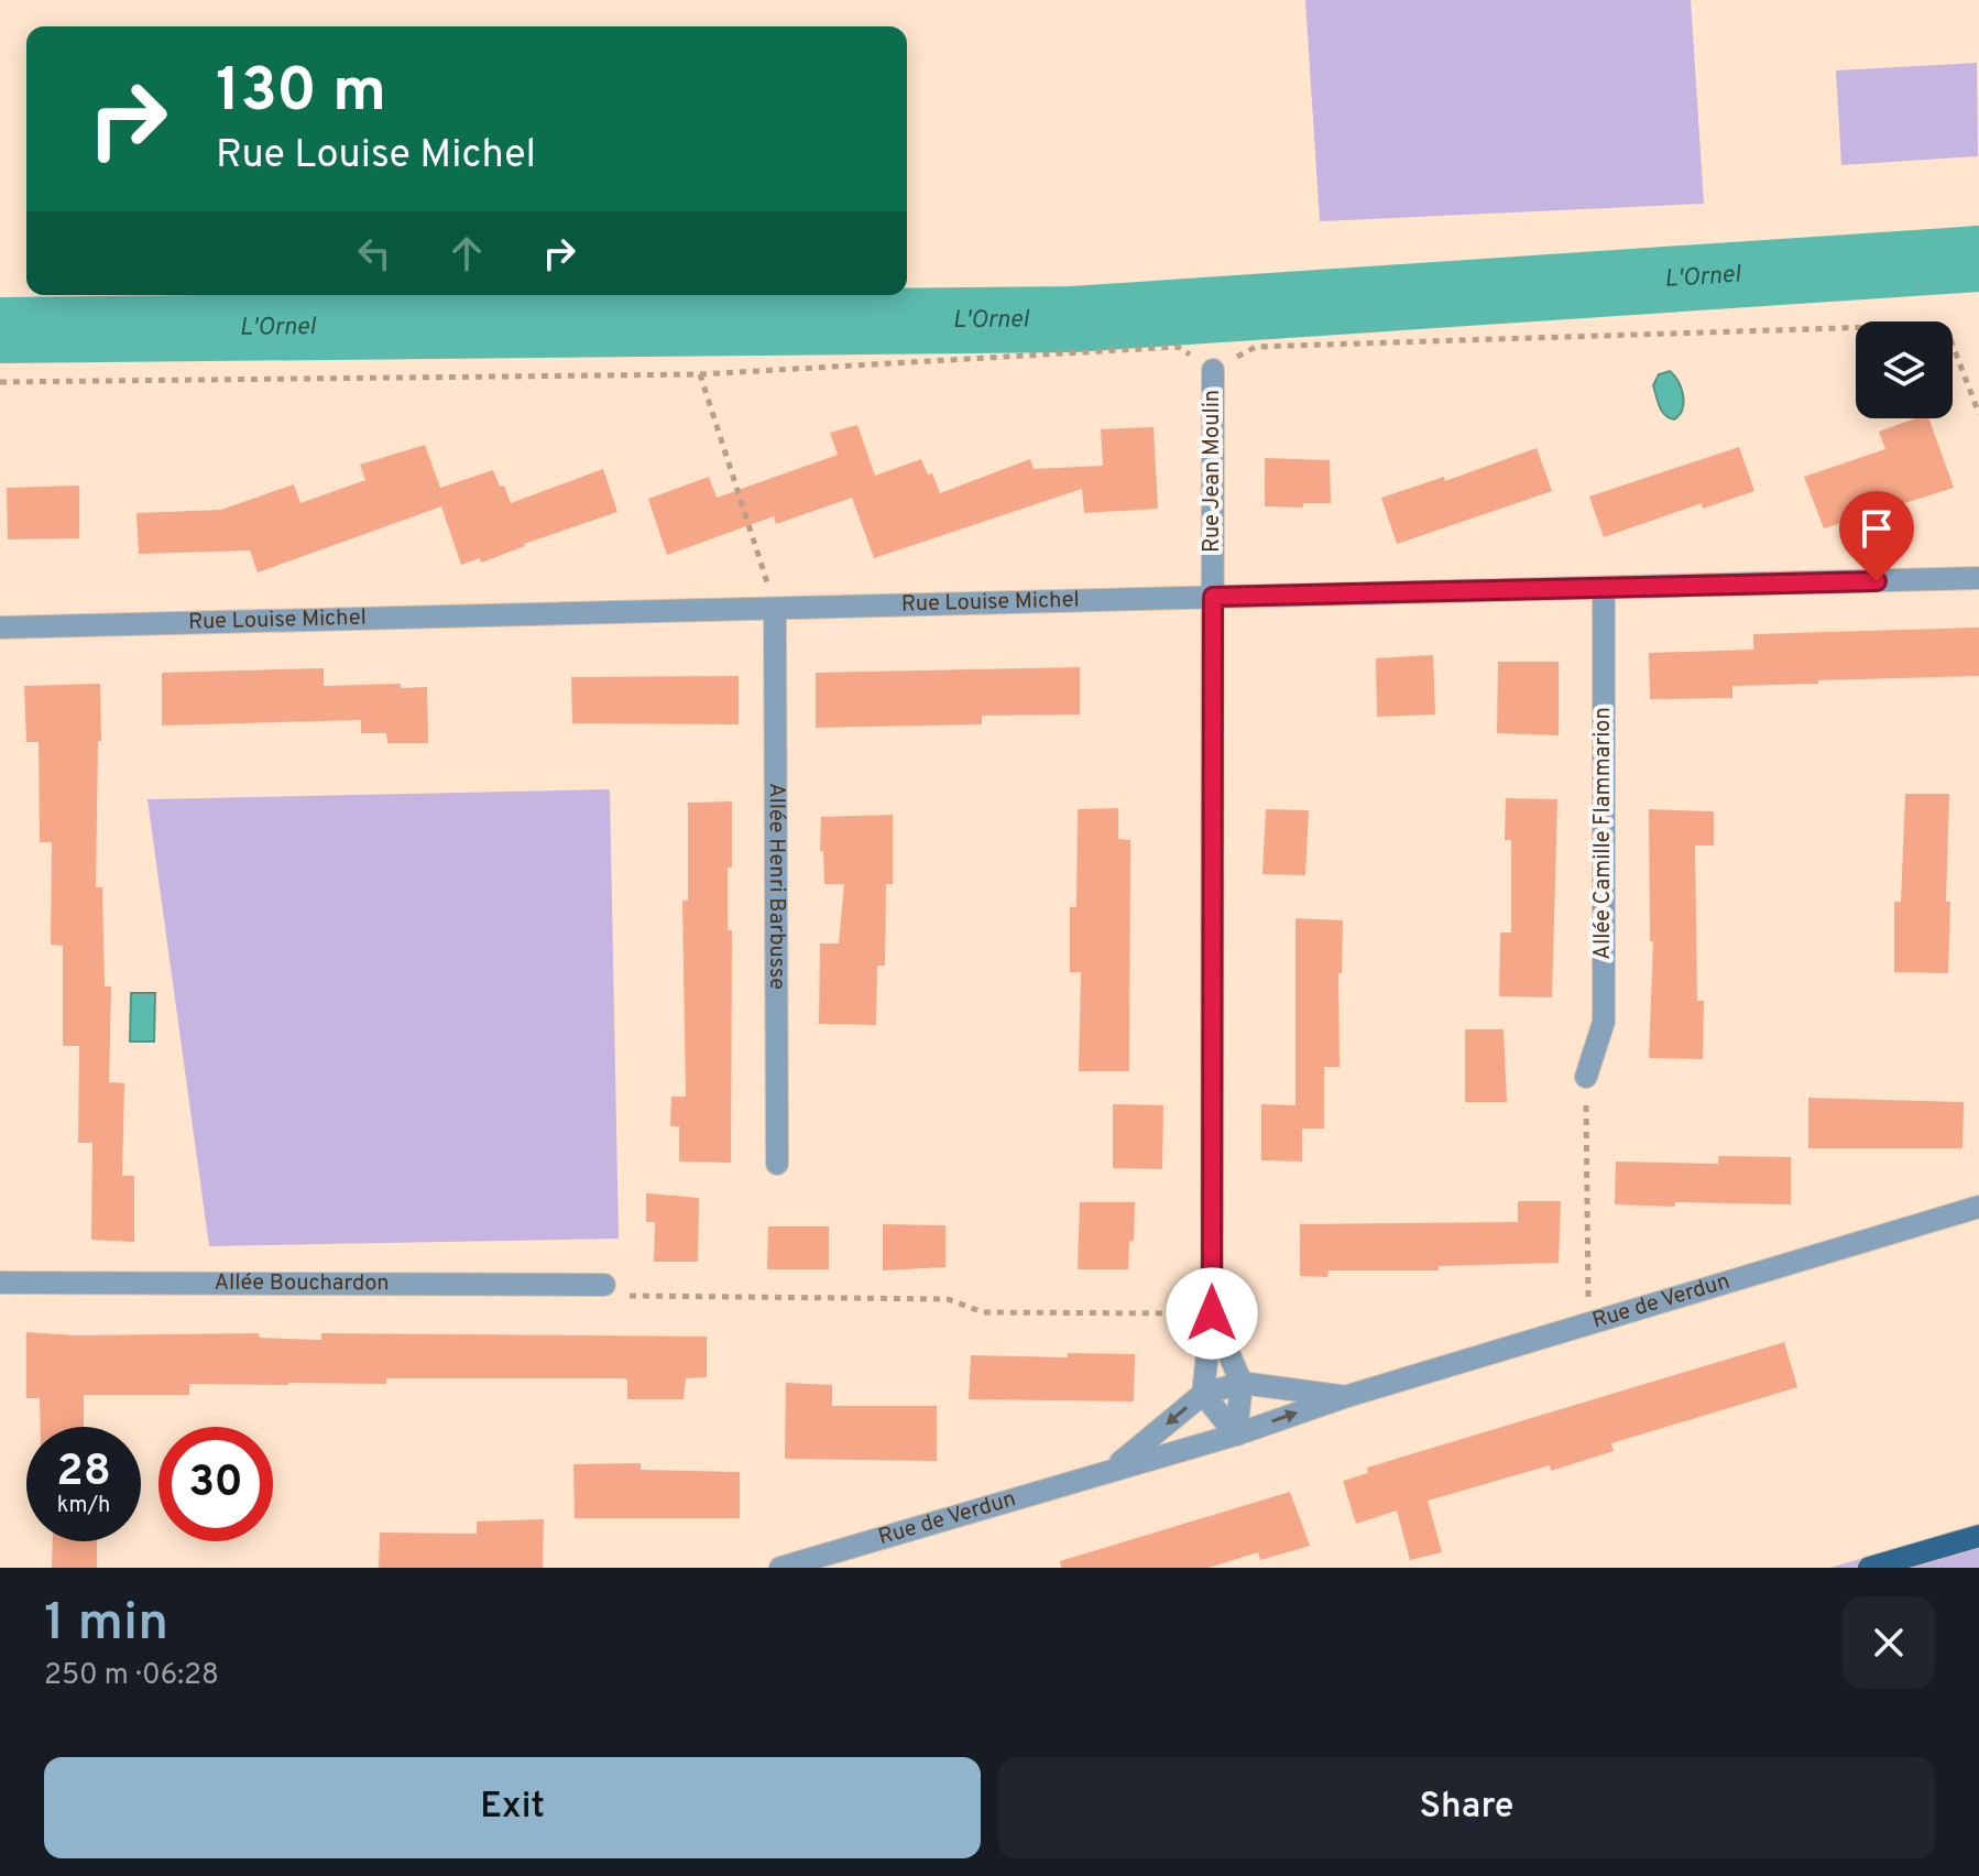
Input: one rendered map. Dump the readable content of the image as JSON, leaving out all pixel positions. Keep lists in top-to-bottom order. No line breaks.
{"streets":{"street":["Rue Jean Moulin","Rue Louise Michel","Allée Camille Flammarion","Allée Henri Barbusse","Allée Bouchardon","Rue de Verdun"]},"crossings":[["Rue Jean Moulin","Rue Louise Michel"],["Rue Jean Moulin","Rue de Verdun"],["Rue Louise Michel","Allée Camille Flammarion"],["Rue Louise Michel","Allée Henri Barbusse"]],"water":["L'Ornel"],"page":{"turn":["130 m","Rue Louise Michel"],"speed":"28 km/h","limit":"30","heading":["1 min","250 m · 06:28"],"buttons":["Exit","Share"]}}
